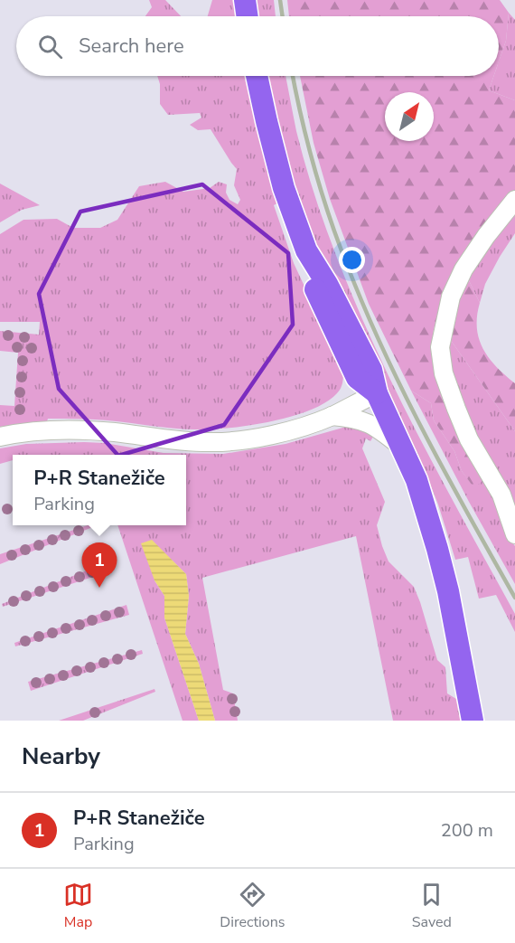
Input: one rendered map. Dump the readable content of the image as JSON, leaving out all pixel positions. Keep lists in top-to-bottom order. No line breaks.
{"north":"top right","page":{"search":"Search here","popup":["P+R Stanežiče","Parking"],"pins":"1","heading":"Nearby","list":[{"mark":"1","name":"P+R Stanežiče","note":"Parking","value":"200 m"}],"nav":["Map","Directions","Saved"]}}
